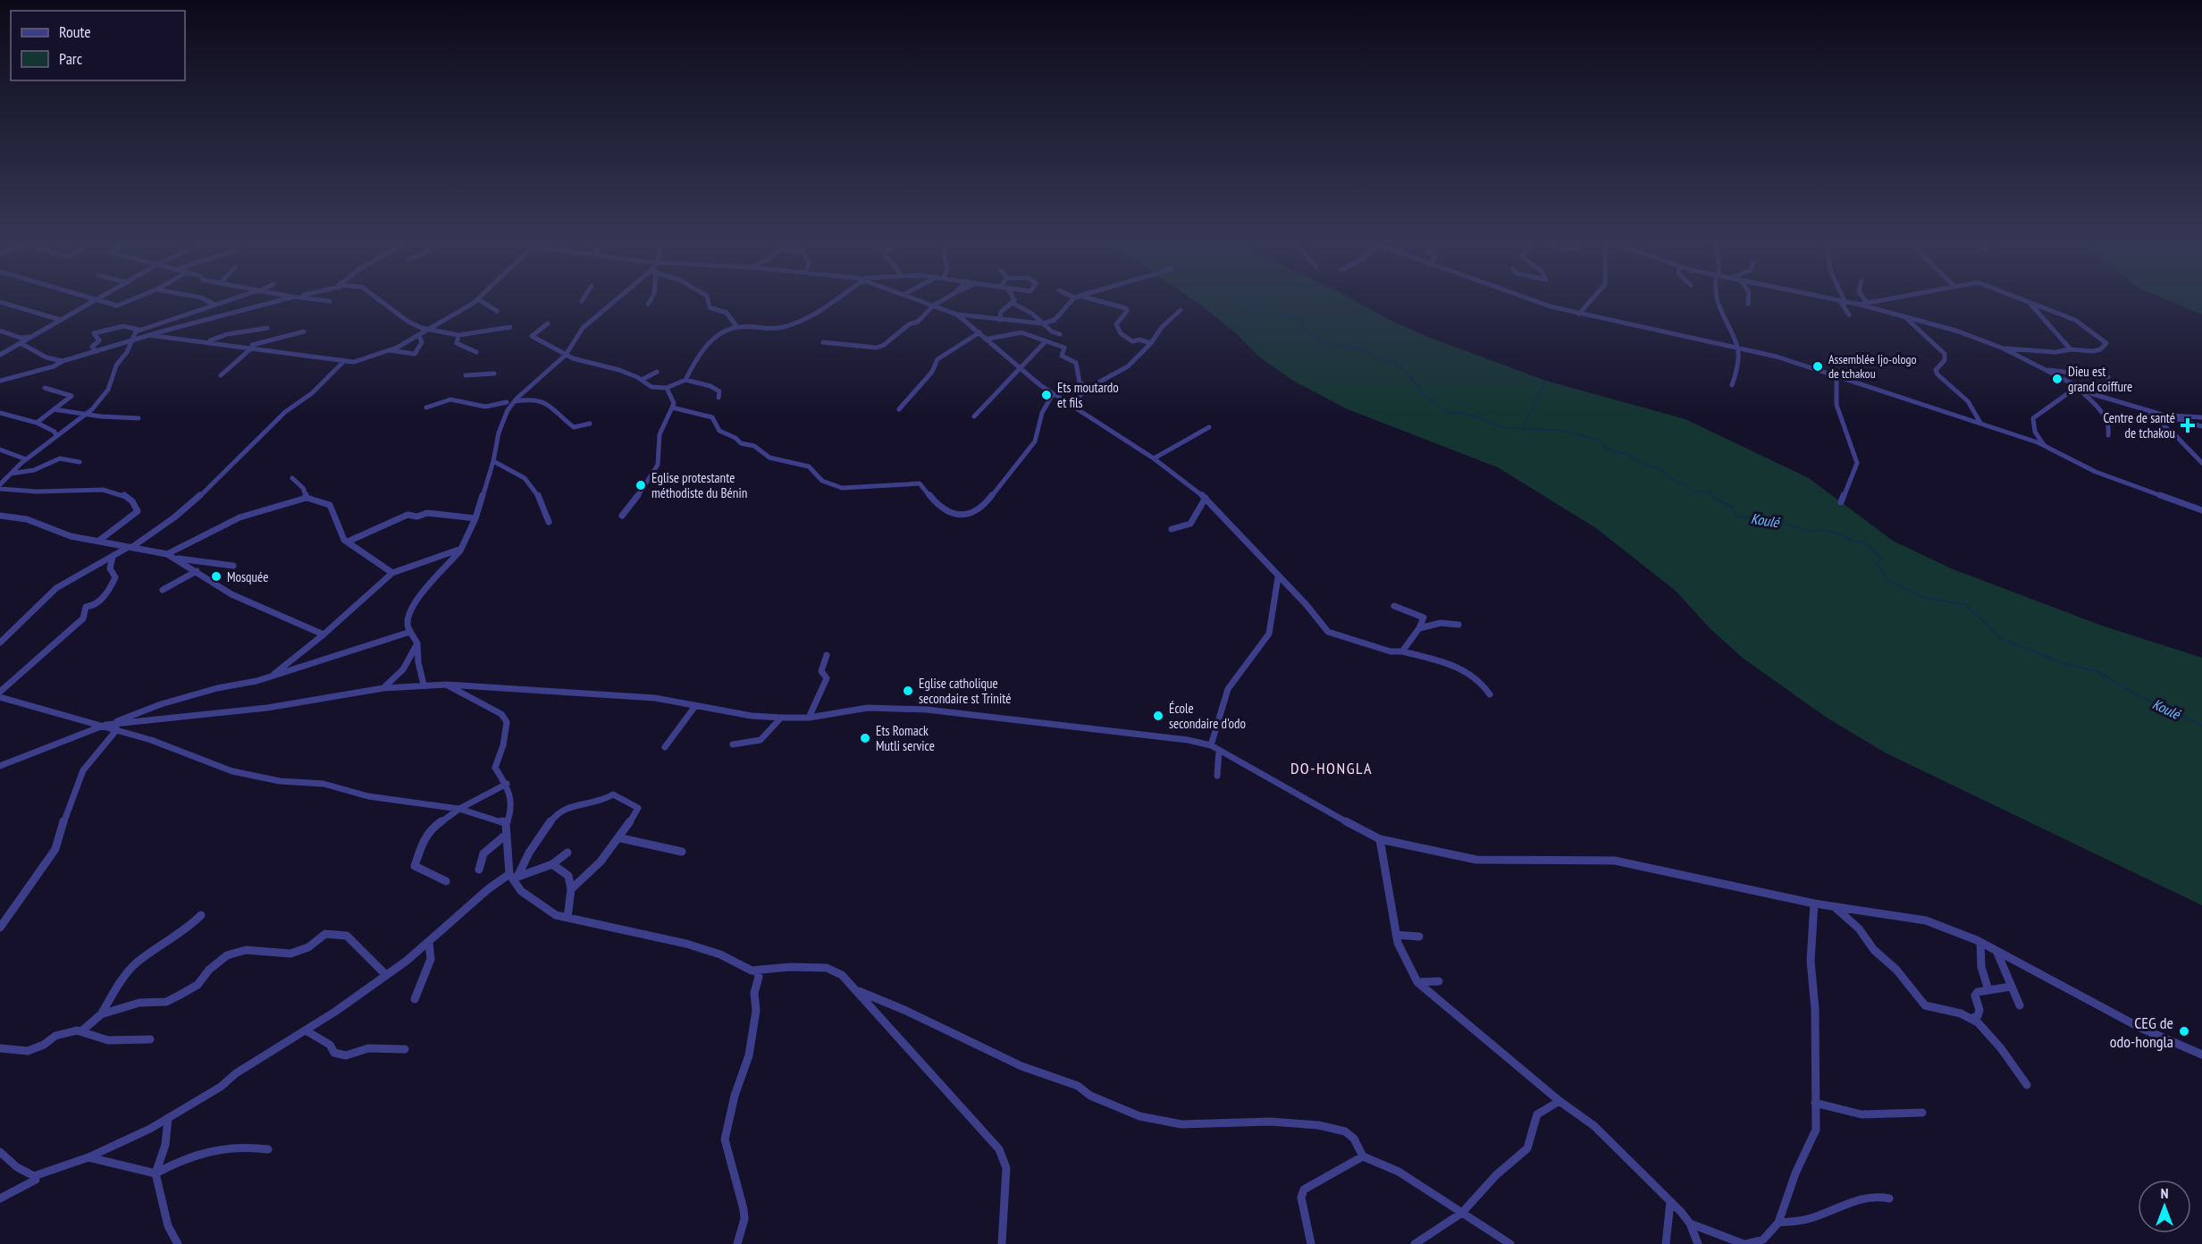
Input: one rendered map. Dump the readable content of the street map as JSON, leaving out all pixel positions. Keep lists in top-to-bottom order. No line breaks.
{"districts":["DO-HONGLA"],"water":["Koulé"],"places":{"other":["Assemblée Ijo-ologo de tchakou","Dieu est grand coiffure","Ets moutardo et fils","Eglise protestante méthodiste du Bénin","Mosquée","Eglise catholique secondaire st Trinité","École secondaire d'odo","Ets Romack Mutli service","CEG de odo-hongla"],"health":["Centre de santé de tchakou"]},"legend":["Route","Parc"],"north":"top"}
